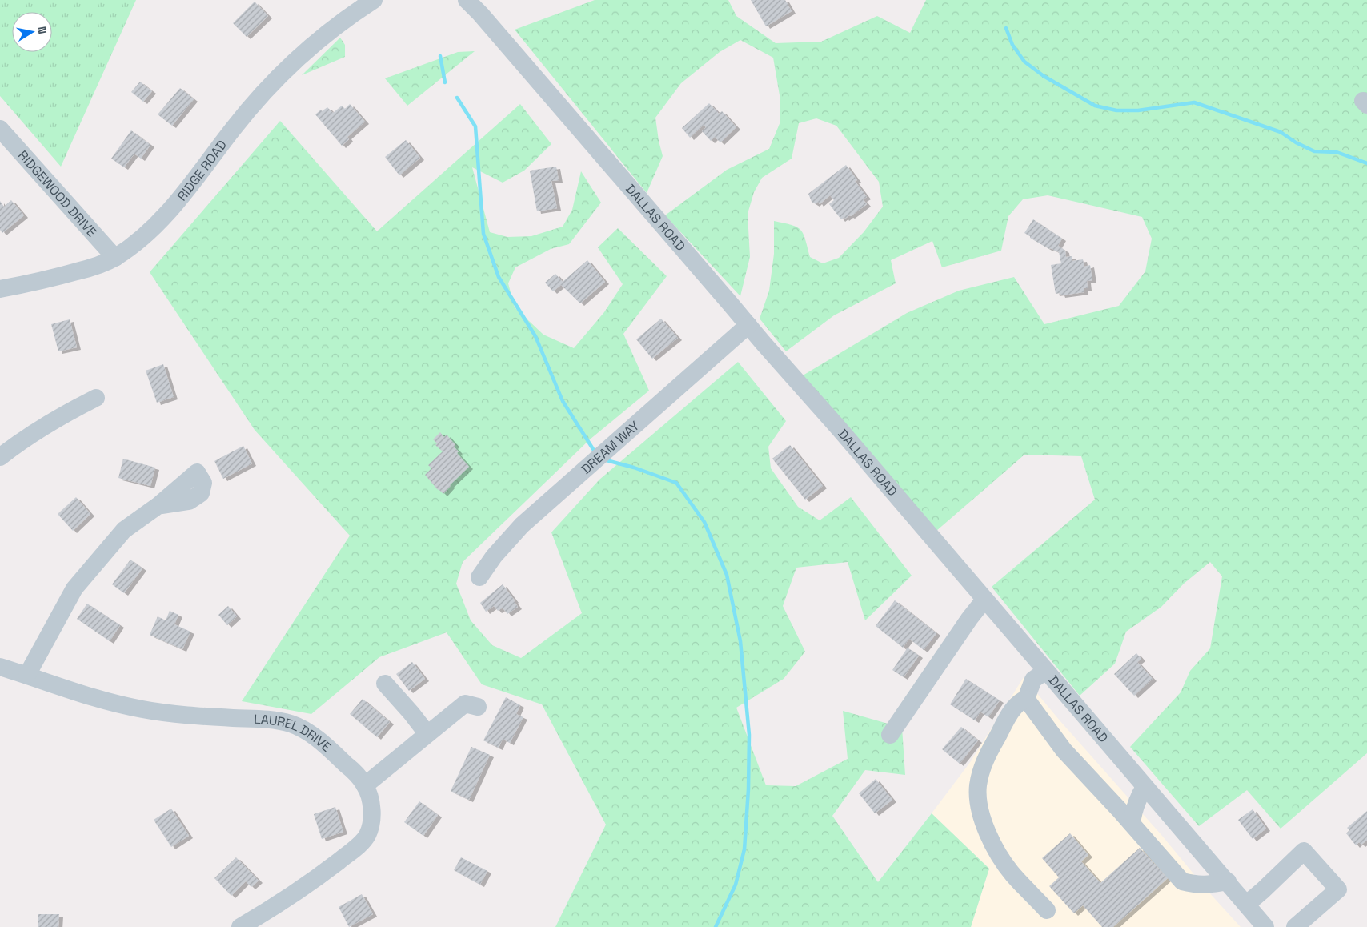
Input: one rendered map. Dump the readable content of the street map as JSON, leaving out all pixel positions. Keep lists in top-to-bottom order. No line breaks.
{"streets":{"street":["RIDGE ROAD","RIDGEWOOD DRIVE","DALLAS ROAD","DREAM WAY","LAUREL DRIVE"]},"crossings":[["RIDGE ROAD","RIDGEWOOD DRIVE"],["DALLAS ROAD","DREAM WAY"]],"north":"right"}
